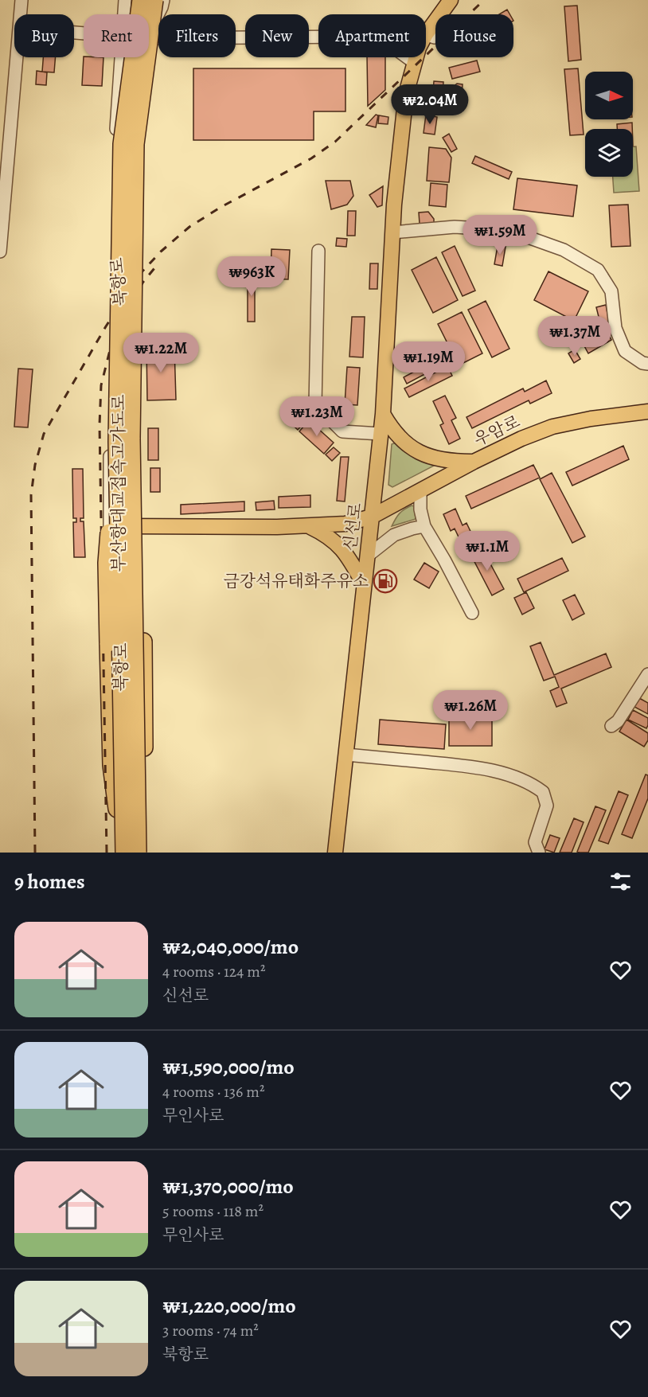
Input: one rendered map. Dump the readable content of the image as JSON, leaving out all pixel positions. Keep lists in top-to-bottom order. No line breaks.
{"streets":{"highway":["부산항대교접속고가도로"],"main road":["북항로","우암로","신선로"]},"crossings":[["북항로","우암로"],["북항로","부산항대교접속고가도로"],["우암로","신선로"]],"places":{"fuel station":["금강석유태화주유소"]},"north":"right","page":{"chip":["Buy","Rent","Filters","New","Apartment","House"],"price":["₩2.04M","₩1.59M","₩963K","₩1.37M","₩1.22M","₩1.19M","₩1.23M","₩1.1M","₩1.26M"],"heading":"9 homes","list":[{"name":"₩2,040,000/mo","note":"4 rooms · 124 m² · 신선로"},{"name":"₩1,590,000/mo","note":"4 rooms · 136 m² · 무인사로"},{"name":"₩1,370,000/mo","note":"5 rooms · 118 m² · 무인사로"},{"name":"₩1,220,000/mo","note":"3 rooms · 74 m² · 북항로"}]}}
